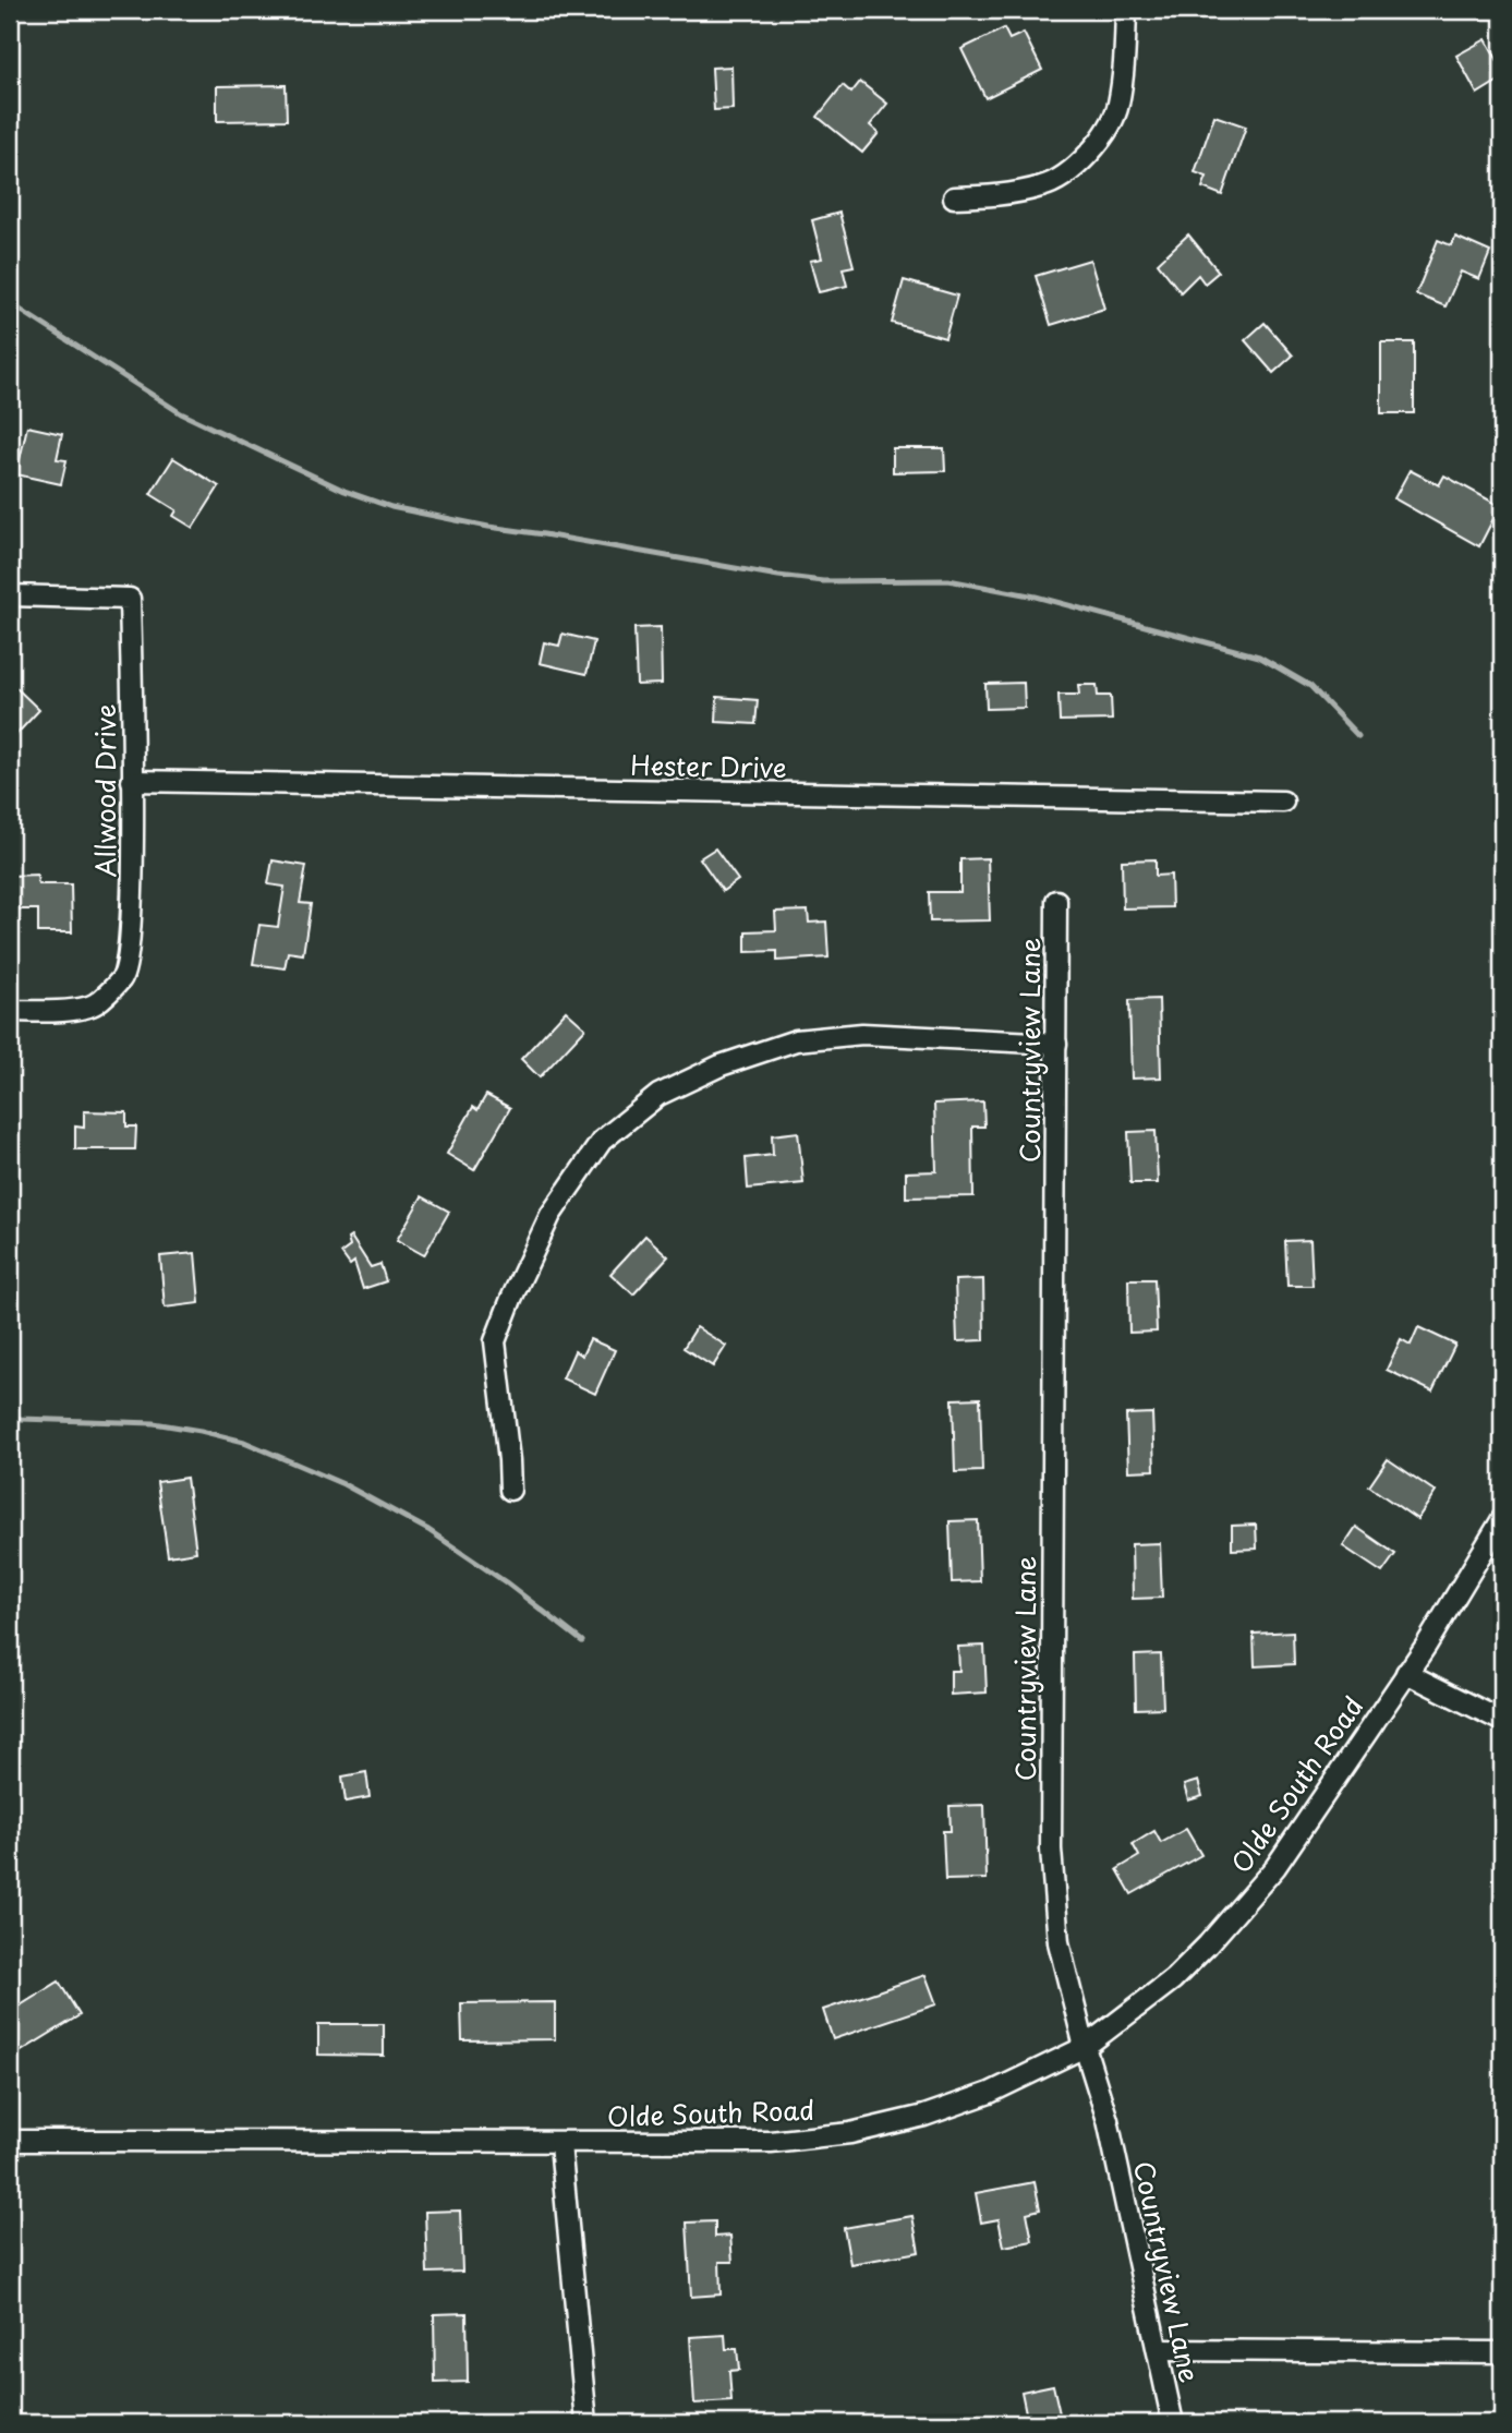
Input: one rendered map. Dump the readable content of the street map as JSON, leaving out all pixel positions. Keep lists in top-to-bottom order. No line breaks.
{"streets":{"street":["Hester Drive","Allwood Drive","Countryview Lane","Olde South Road"]},"crossings":[["Hester Drive","Allwood Drive"],["Countryview Lane","Olde South Road"]]}
